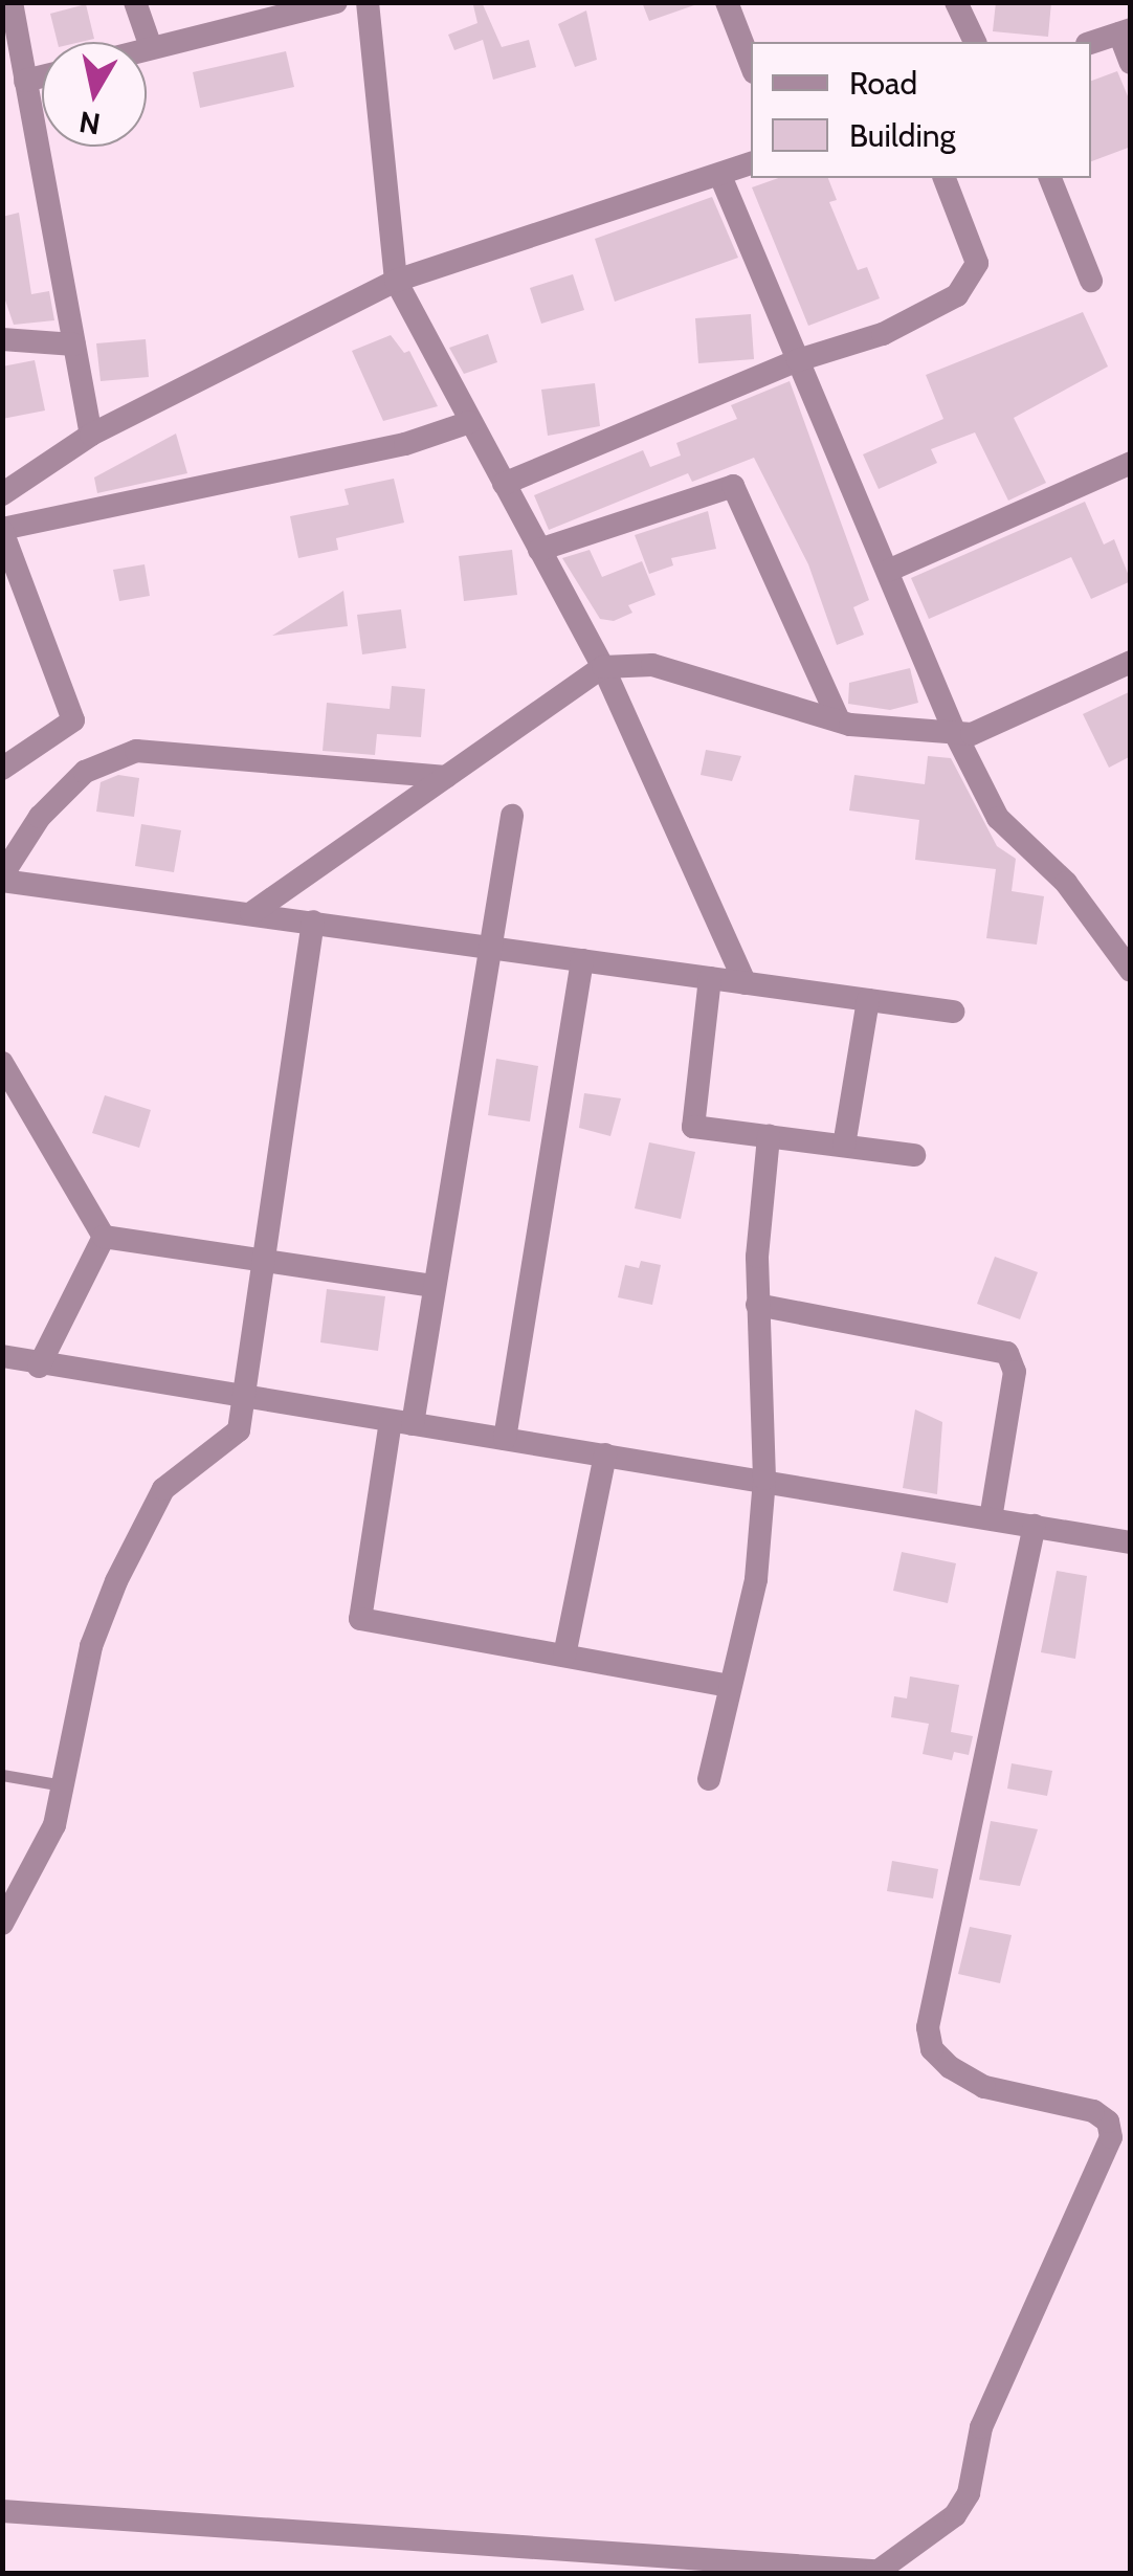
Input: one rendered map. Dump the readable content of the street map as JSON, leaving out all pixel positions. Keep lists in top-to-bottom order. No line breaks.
{"legend":["Road","Building"],"north":"bottom"}
